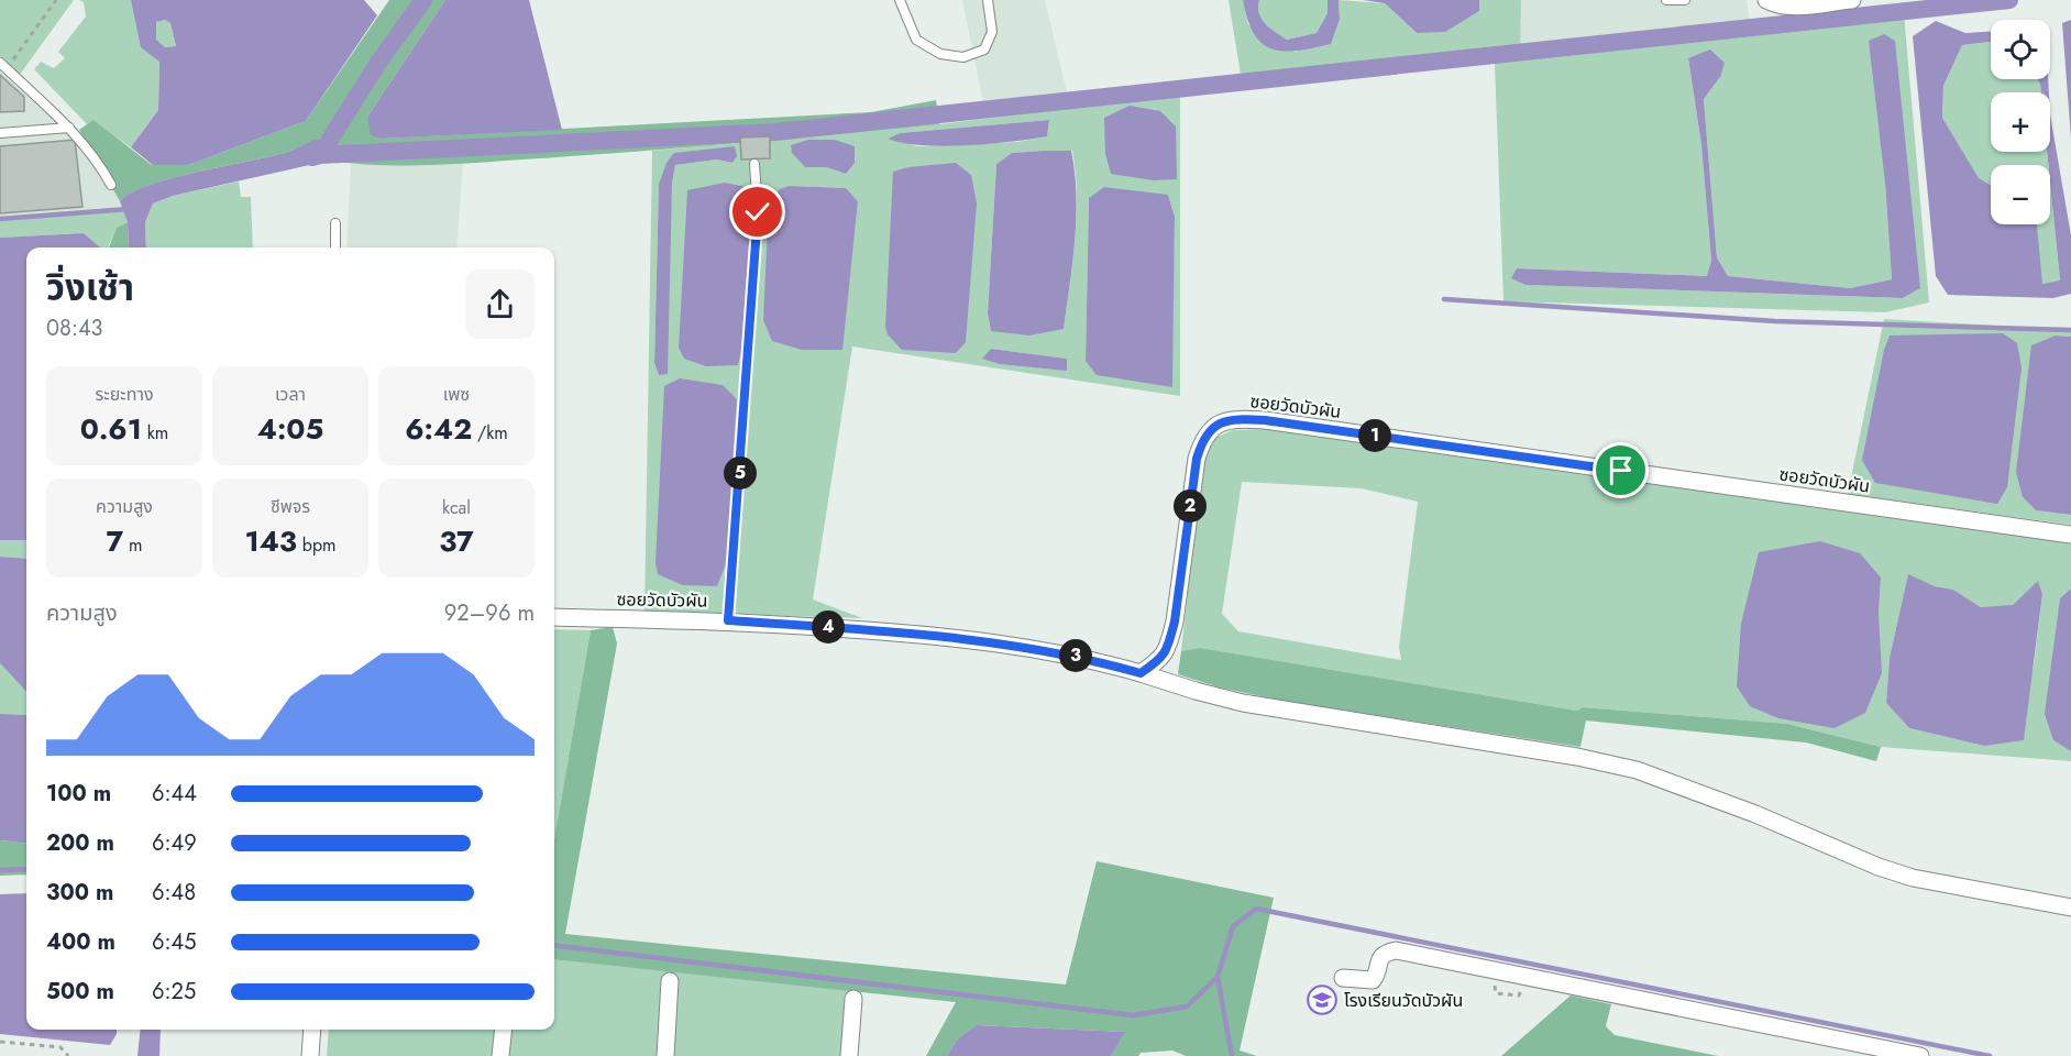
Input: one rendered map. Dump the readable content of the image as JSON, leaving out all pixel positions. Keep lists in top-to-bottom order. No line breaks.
{"streets":{"street":["ซอยวัดบัวผัน"]},"places":{"school or university":["โรงเรียนวัดบัวผัน"]},"page":{"map_buttons":["+","−"],"heading":["วิ่งเช้า","08:43"],"stats":[["ระยะทาง","0.61 km"],["เวลา","4:05"],["เพซ","6:42 /km"],["ความสูง","7 m"],["ชีพจร","143 bpm"],["kcal","37"]],"pins":["1","5","2","4","3"],"chart":["ความสูง","92–96 m"],"list":[{"name":"100 m","note":"6:44"},{"name":"200 m","note":"6:49"},{"name":"300 m","note":"6:48"},{"name":"400 m","note":"6:45"},{"name":"500 m","note":"6:25"}]}}
